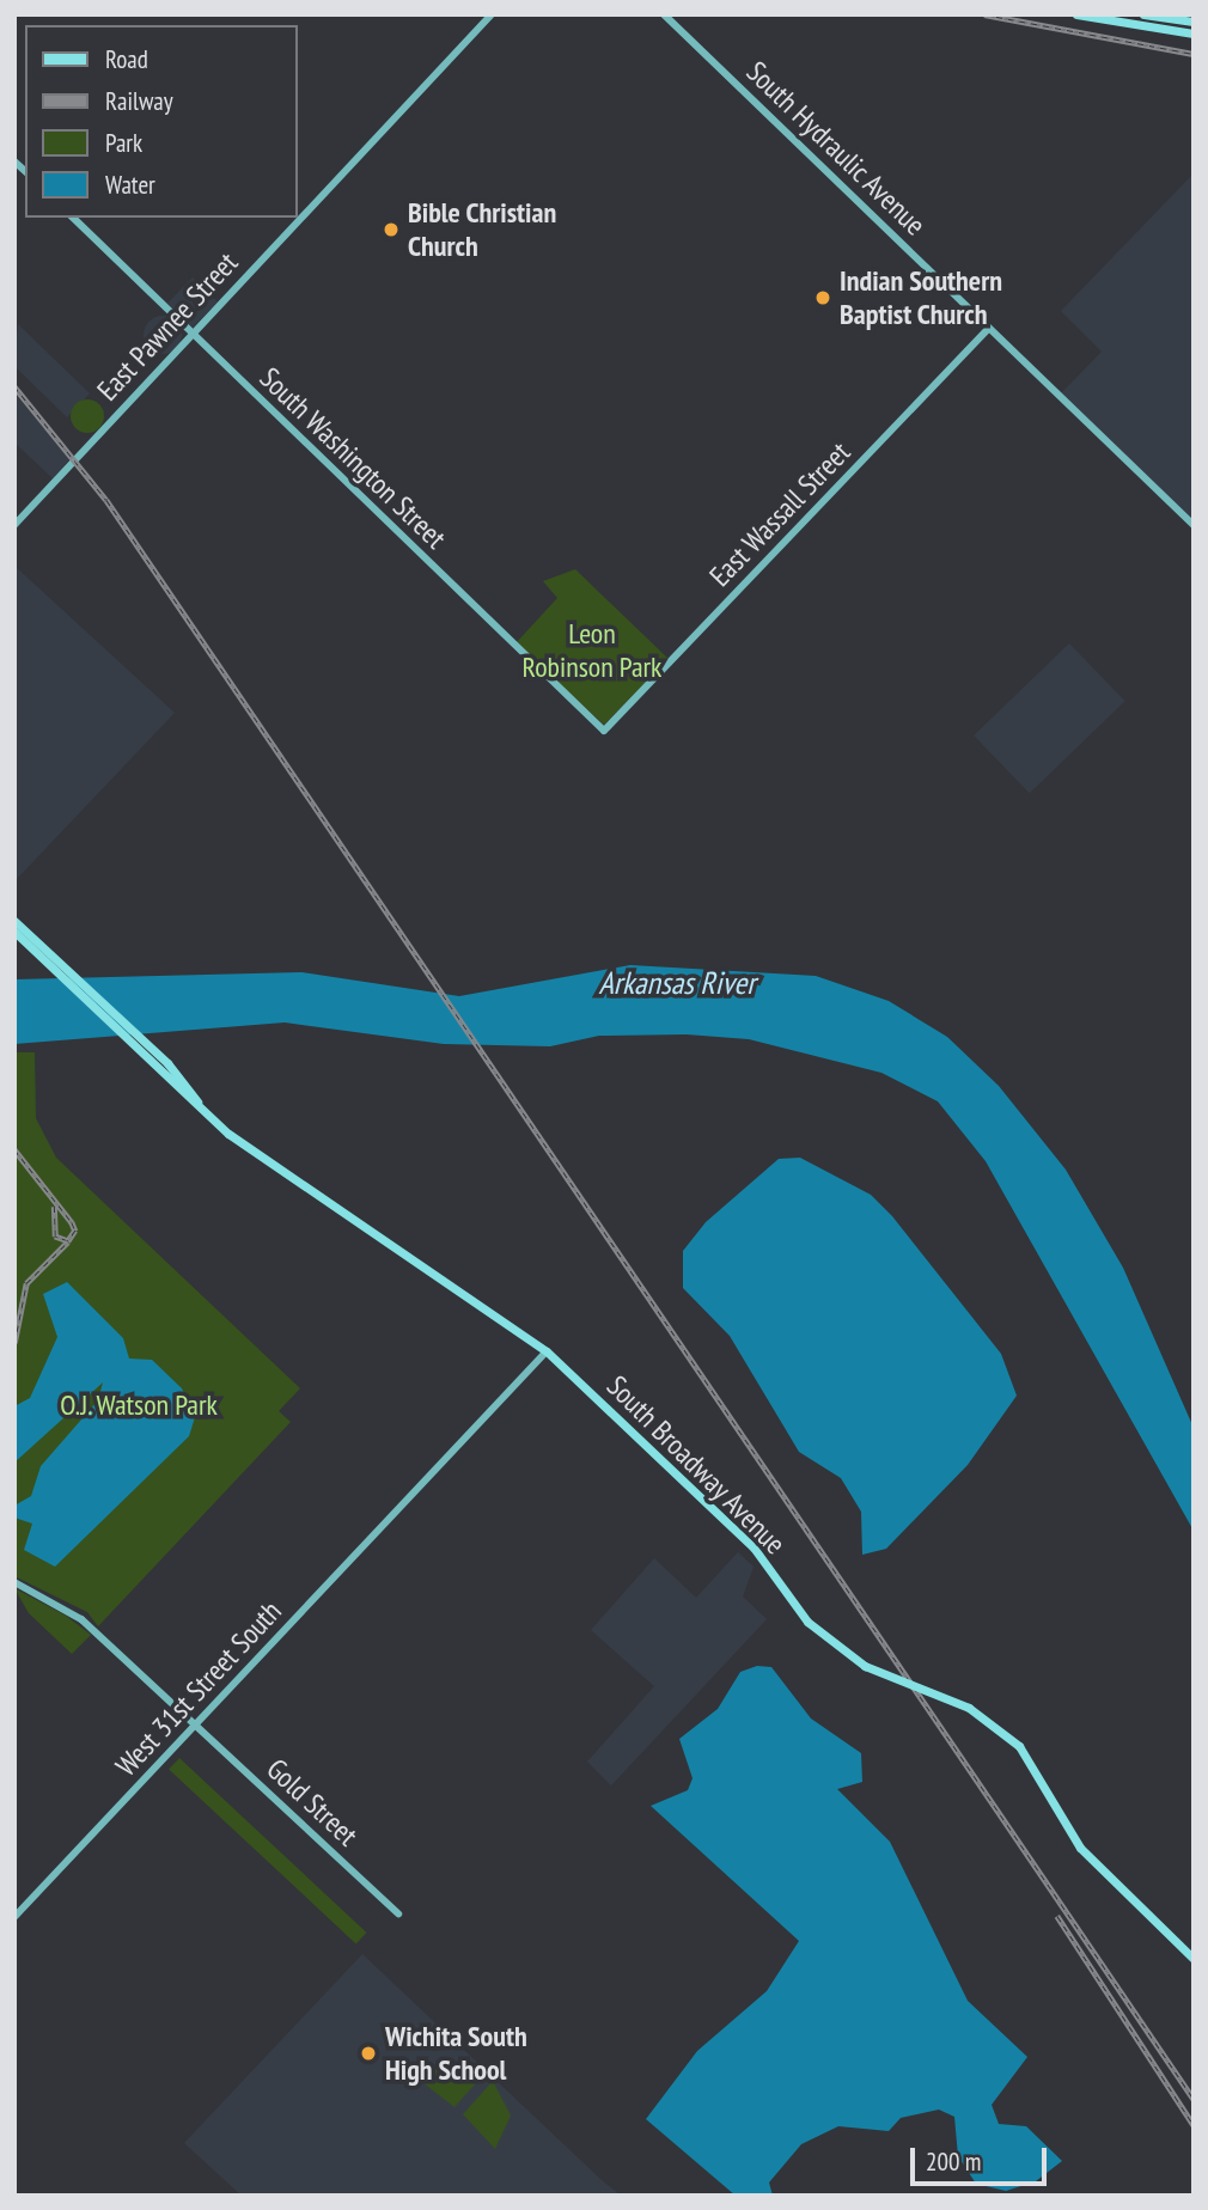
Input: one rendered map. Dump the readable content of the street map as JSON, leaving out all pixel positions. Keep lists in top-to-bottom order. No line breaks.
{"streets":{"main road":["South Broadway Avenue"],"street":["South Hydraulic Avenue","East Pawnee Street","South Washington Street","East Wassall Street","West 31st Street South","Gold Street"]},"crossings":[["South Hydraulic Avenue","East Wassall Street"],["East Pawnee Street","South Washington Street"],["South Washington Street","East Wassall Street"],["South Broadway Avenue","West 31st Street South"],["West 31st Street South","Gold Street"]],"water":["Arkansas River"],"parks":["Leon Robinson Park","O.J. Watson Park"],"places":["Bible Christian Church","Indian Southern Baptist Church","Wichita South High School"],"legend":["Road","Railway","Park","Water"],"scale_bar":"200 m"}
